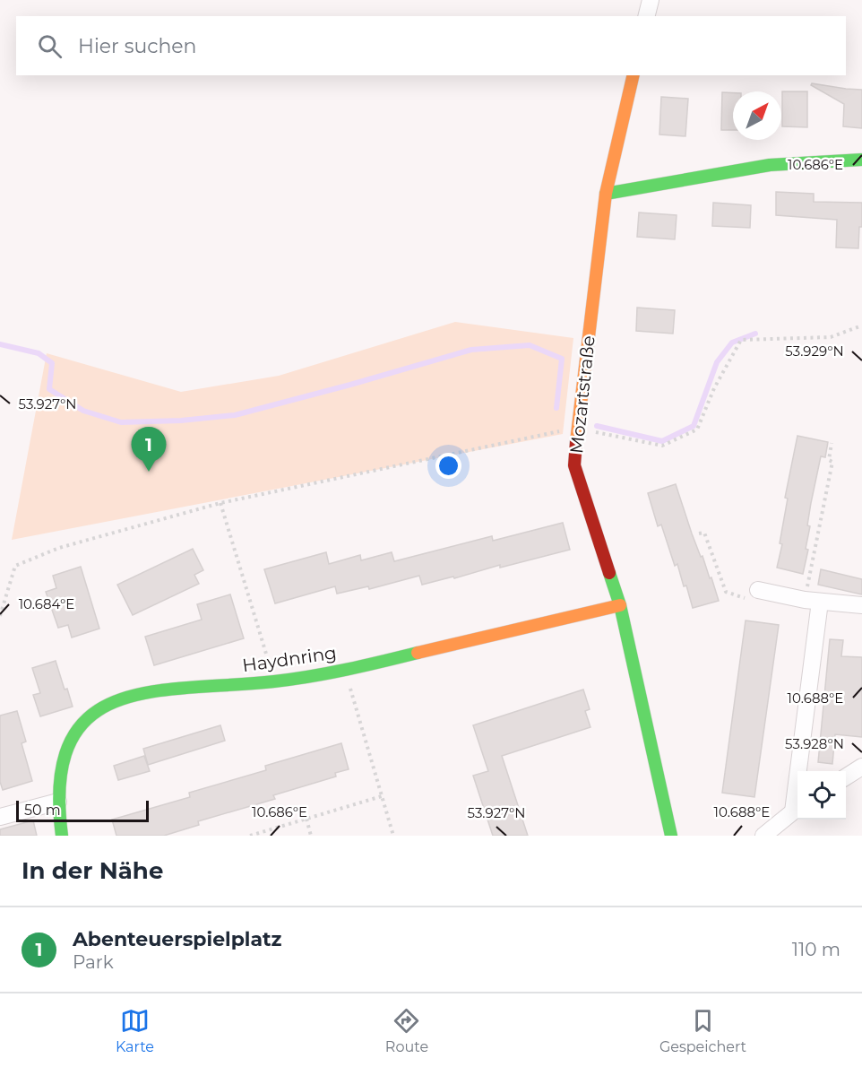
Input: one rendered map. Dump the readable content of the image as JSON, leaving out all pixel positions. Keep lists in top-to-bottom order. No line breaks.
{"streets":{"street":["Mozartstraße","Haydnring"]},"crossings":[["Mozartstraße","Haydnring"]],"scale_bar":"50 m","north":"top right","page":{"search":"Hier suchen","pins":"1","scale":"50 m","heading":"In der Nähe","list":[{"mark":"1","name":"Abenteuerspielplatz","note":"Park","value":"110 m"}],"nav":["Karte","Route","Gespeichert"]},"coordinates":["10.686°E","53.929°N","53.927°N","10.684°E","10.688°E","53.928°N"]}
